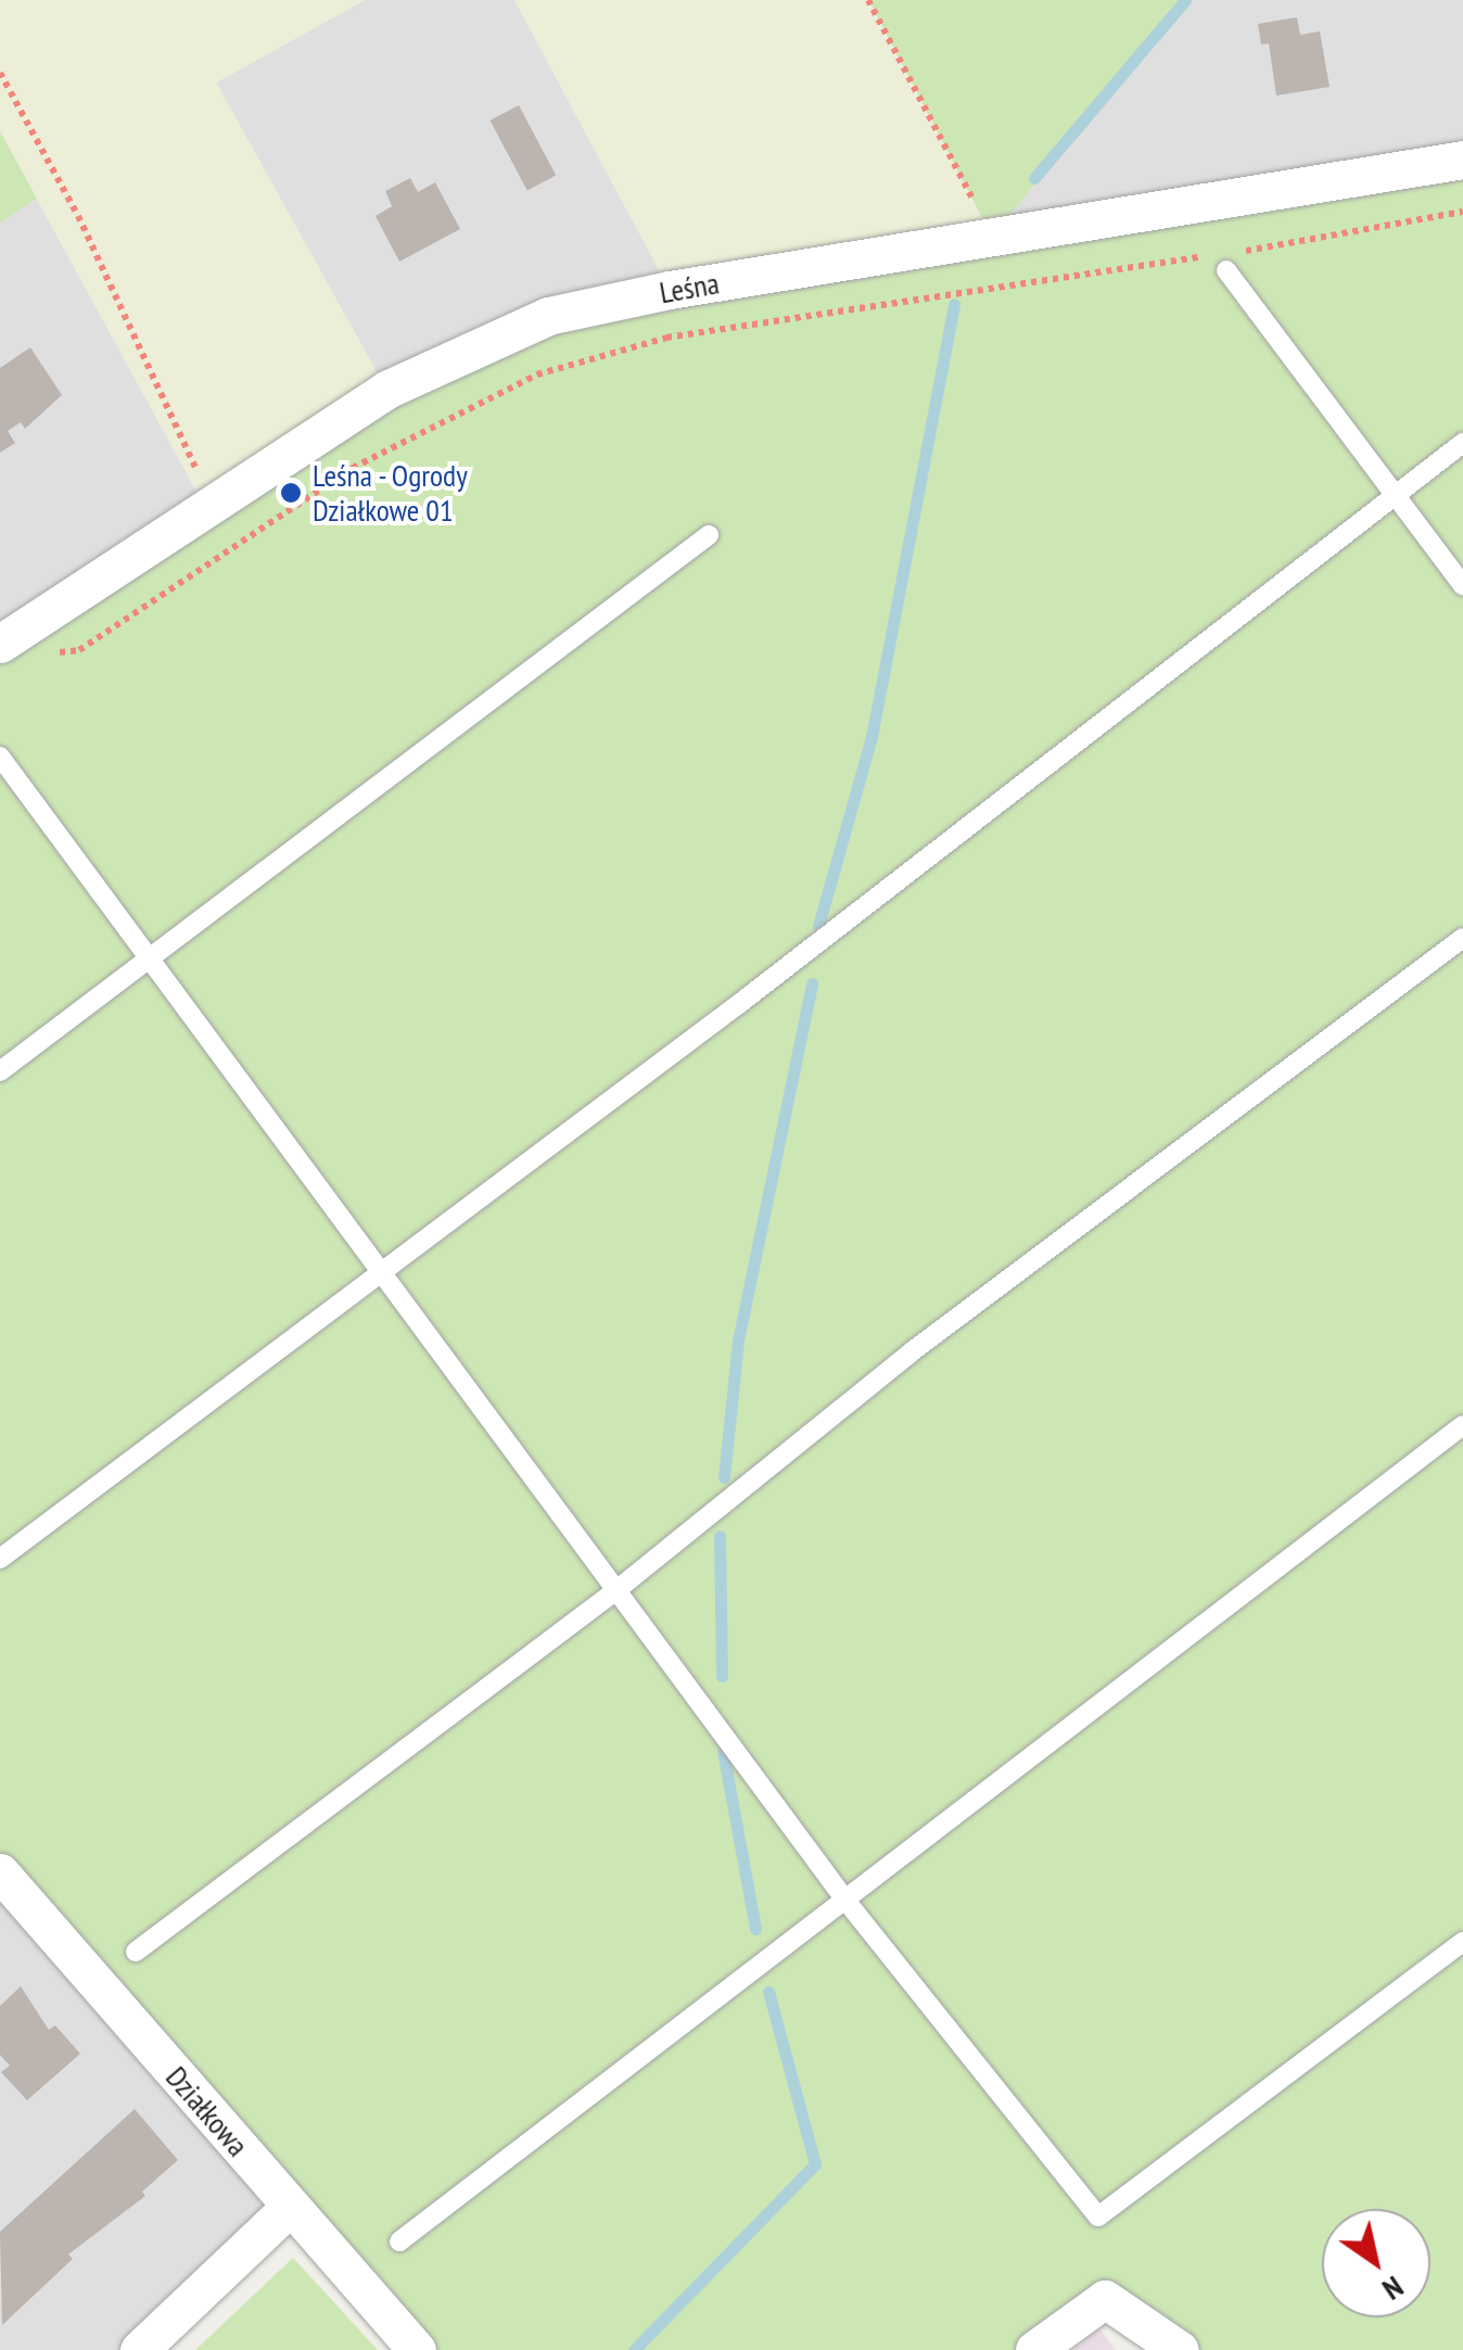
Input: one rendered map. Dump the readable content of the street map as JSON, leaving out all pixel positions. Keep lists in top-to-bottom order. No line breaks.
{"streets":{"street":["Leśna","Działkowa"]},"places":["Leśna - Ogrody Działkowe 01"],"north":"bottom right"}
